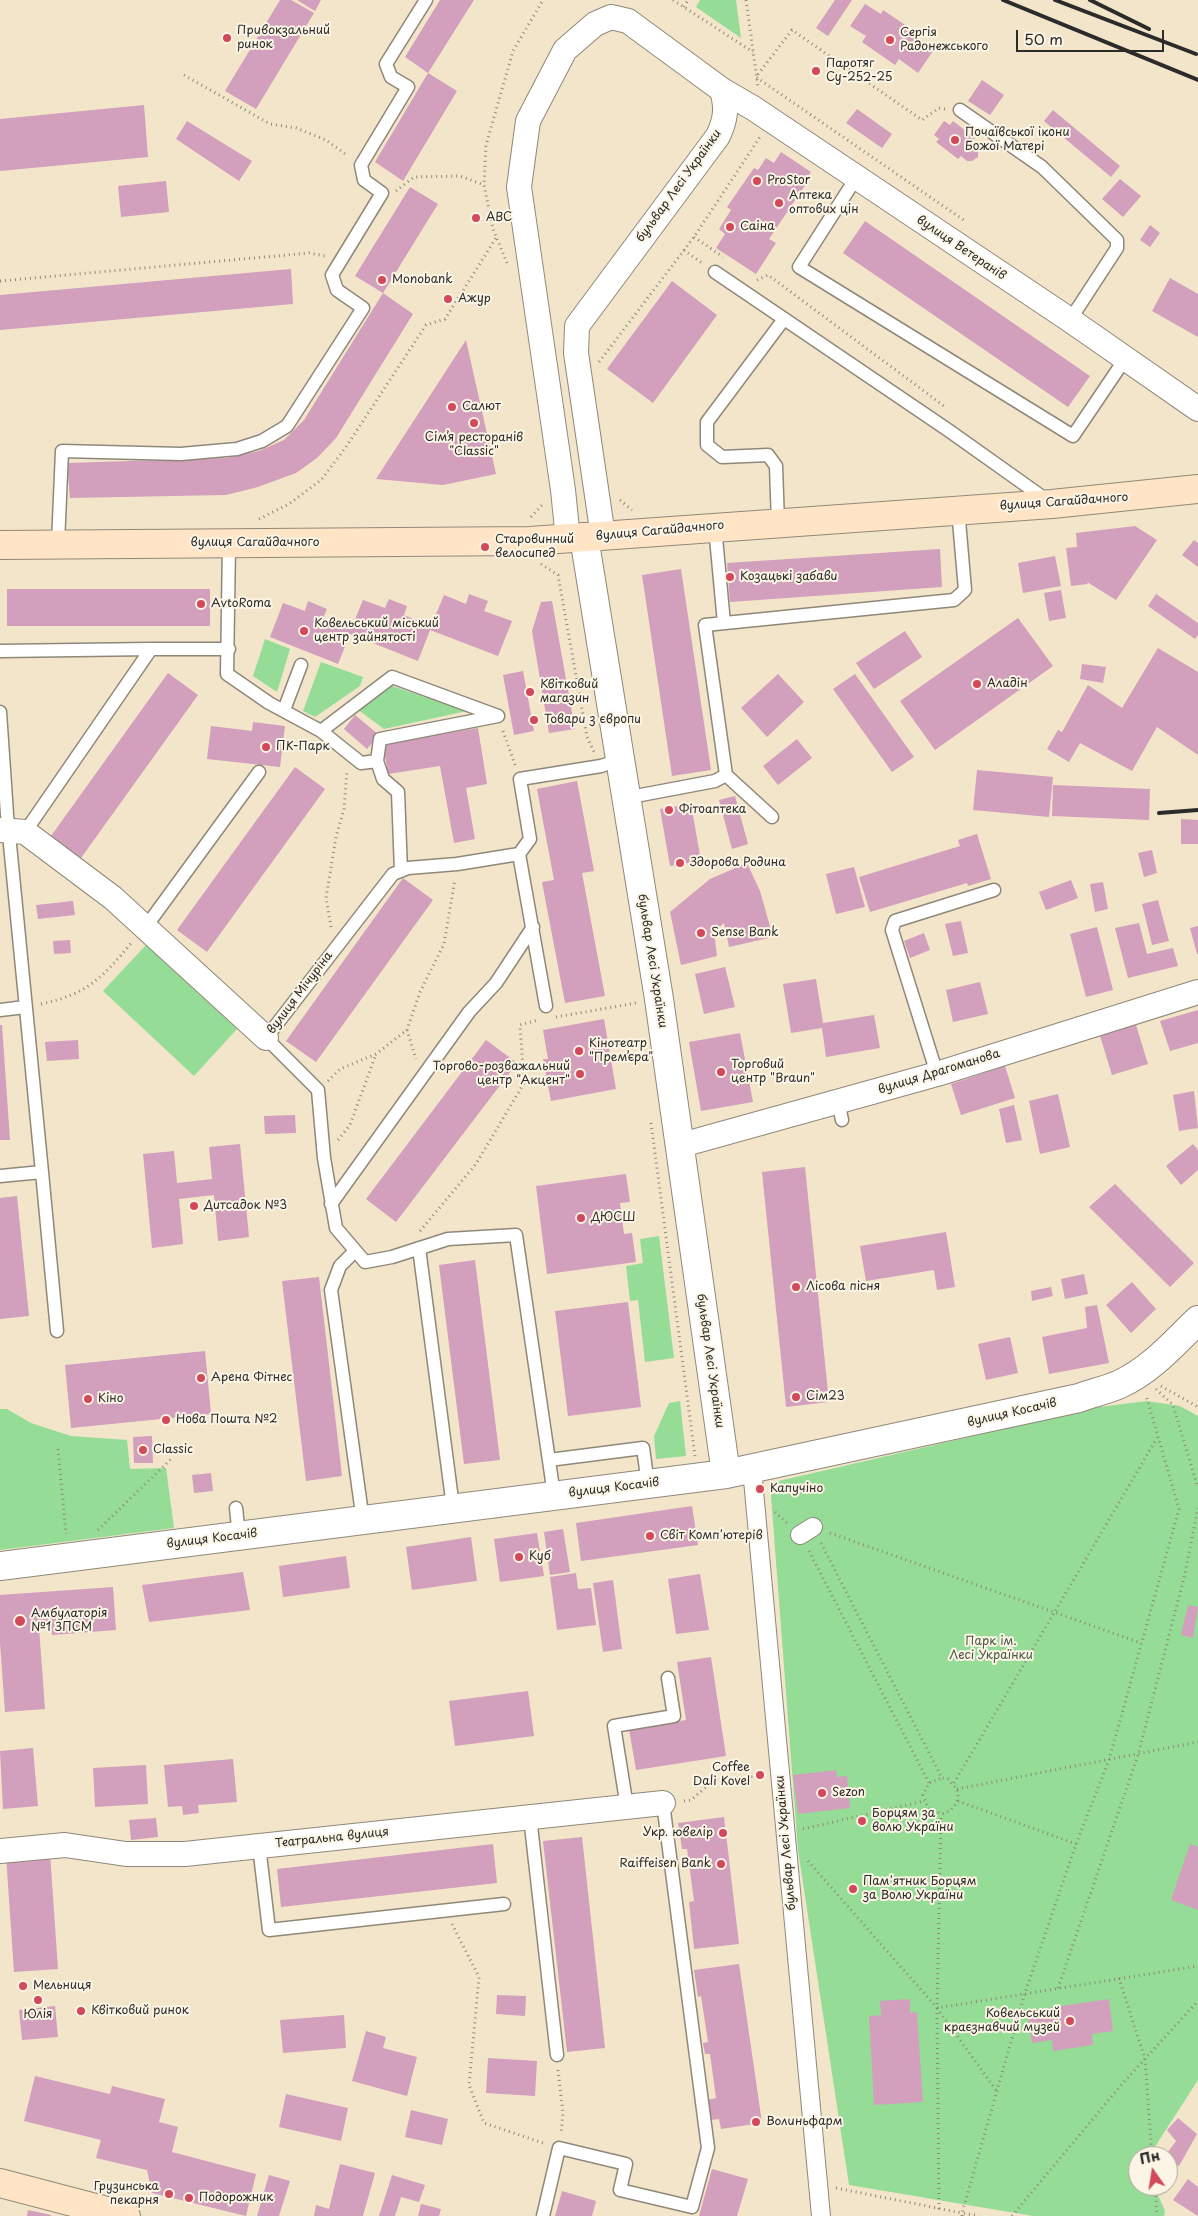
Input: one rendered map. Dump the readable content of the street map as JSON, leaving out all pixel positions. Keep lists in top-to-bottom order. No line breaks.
{"streets":{"main road":["вулиця Сагайдачного"],"street":["бульвар Лесі Українки","вулиця Ветеранів","вулиця Мічуріна","вулиця Драгоманова","вулиця Косачів","Театральна вулиця"]},"crossings":[["бульвар Лесі Українки","вулиця Ветеранів"],["бульвар Лесі Українки","вулиця Сагайдачного"],["бульвар Лесі Українки","вулиця Драгоманова"],["бульвар Лесі Українки","вулиця Косачів"]],"parks":["Парк ім. Лесі Українки"],"places":["Привокзальний ринок","Сергія Радонежського","Паротяг Су-252-25","Почаївської ікони Божої Матері","ProStor","Аптека оптових цін","АВС","Саіна","Monobank","Ажур","Салют","Сім’я ресторанів \"Classic\"","Старовинний велосипед","Козацькі забави","AvtoRoma","Ковельський міський центр зайнятості","Аладін","Квітковий магазин","Товари з європи","ПК-Парк","Фітоаптека","Здорова Родина","Sense Bank","Кінотеатр \"Прем’єра\"","Торговий центр \"Braun\"","Торгово-розважальний центр \"Акцент\"","Дитсадок №3","ДЮСШ","Лісова пісня","Арена Фітнес","Сім23","Кіно","Нова Пошта №2","Classic","Капучіно","Світ Комп'ютерів","Куб","Амбулаторія №1 ЗПСМ","Coffee Dali Kovel","Sezon","Борцям за волю України","Укр. ювелір","Raiffeisen Bank","Пам'ятник Борцям за Волю України","Мельниця","Юлія","Квітковий ринок","Ковельський краєзнавчий музей","Волиньфарм","Грузинська пекарня","Подорожник"],"scale_bar":"50 m","north":"top"}
